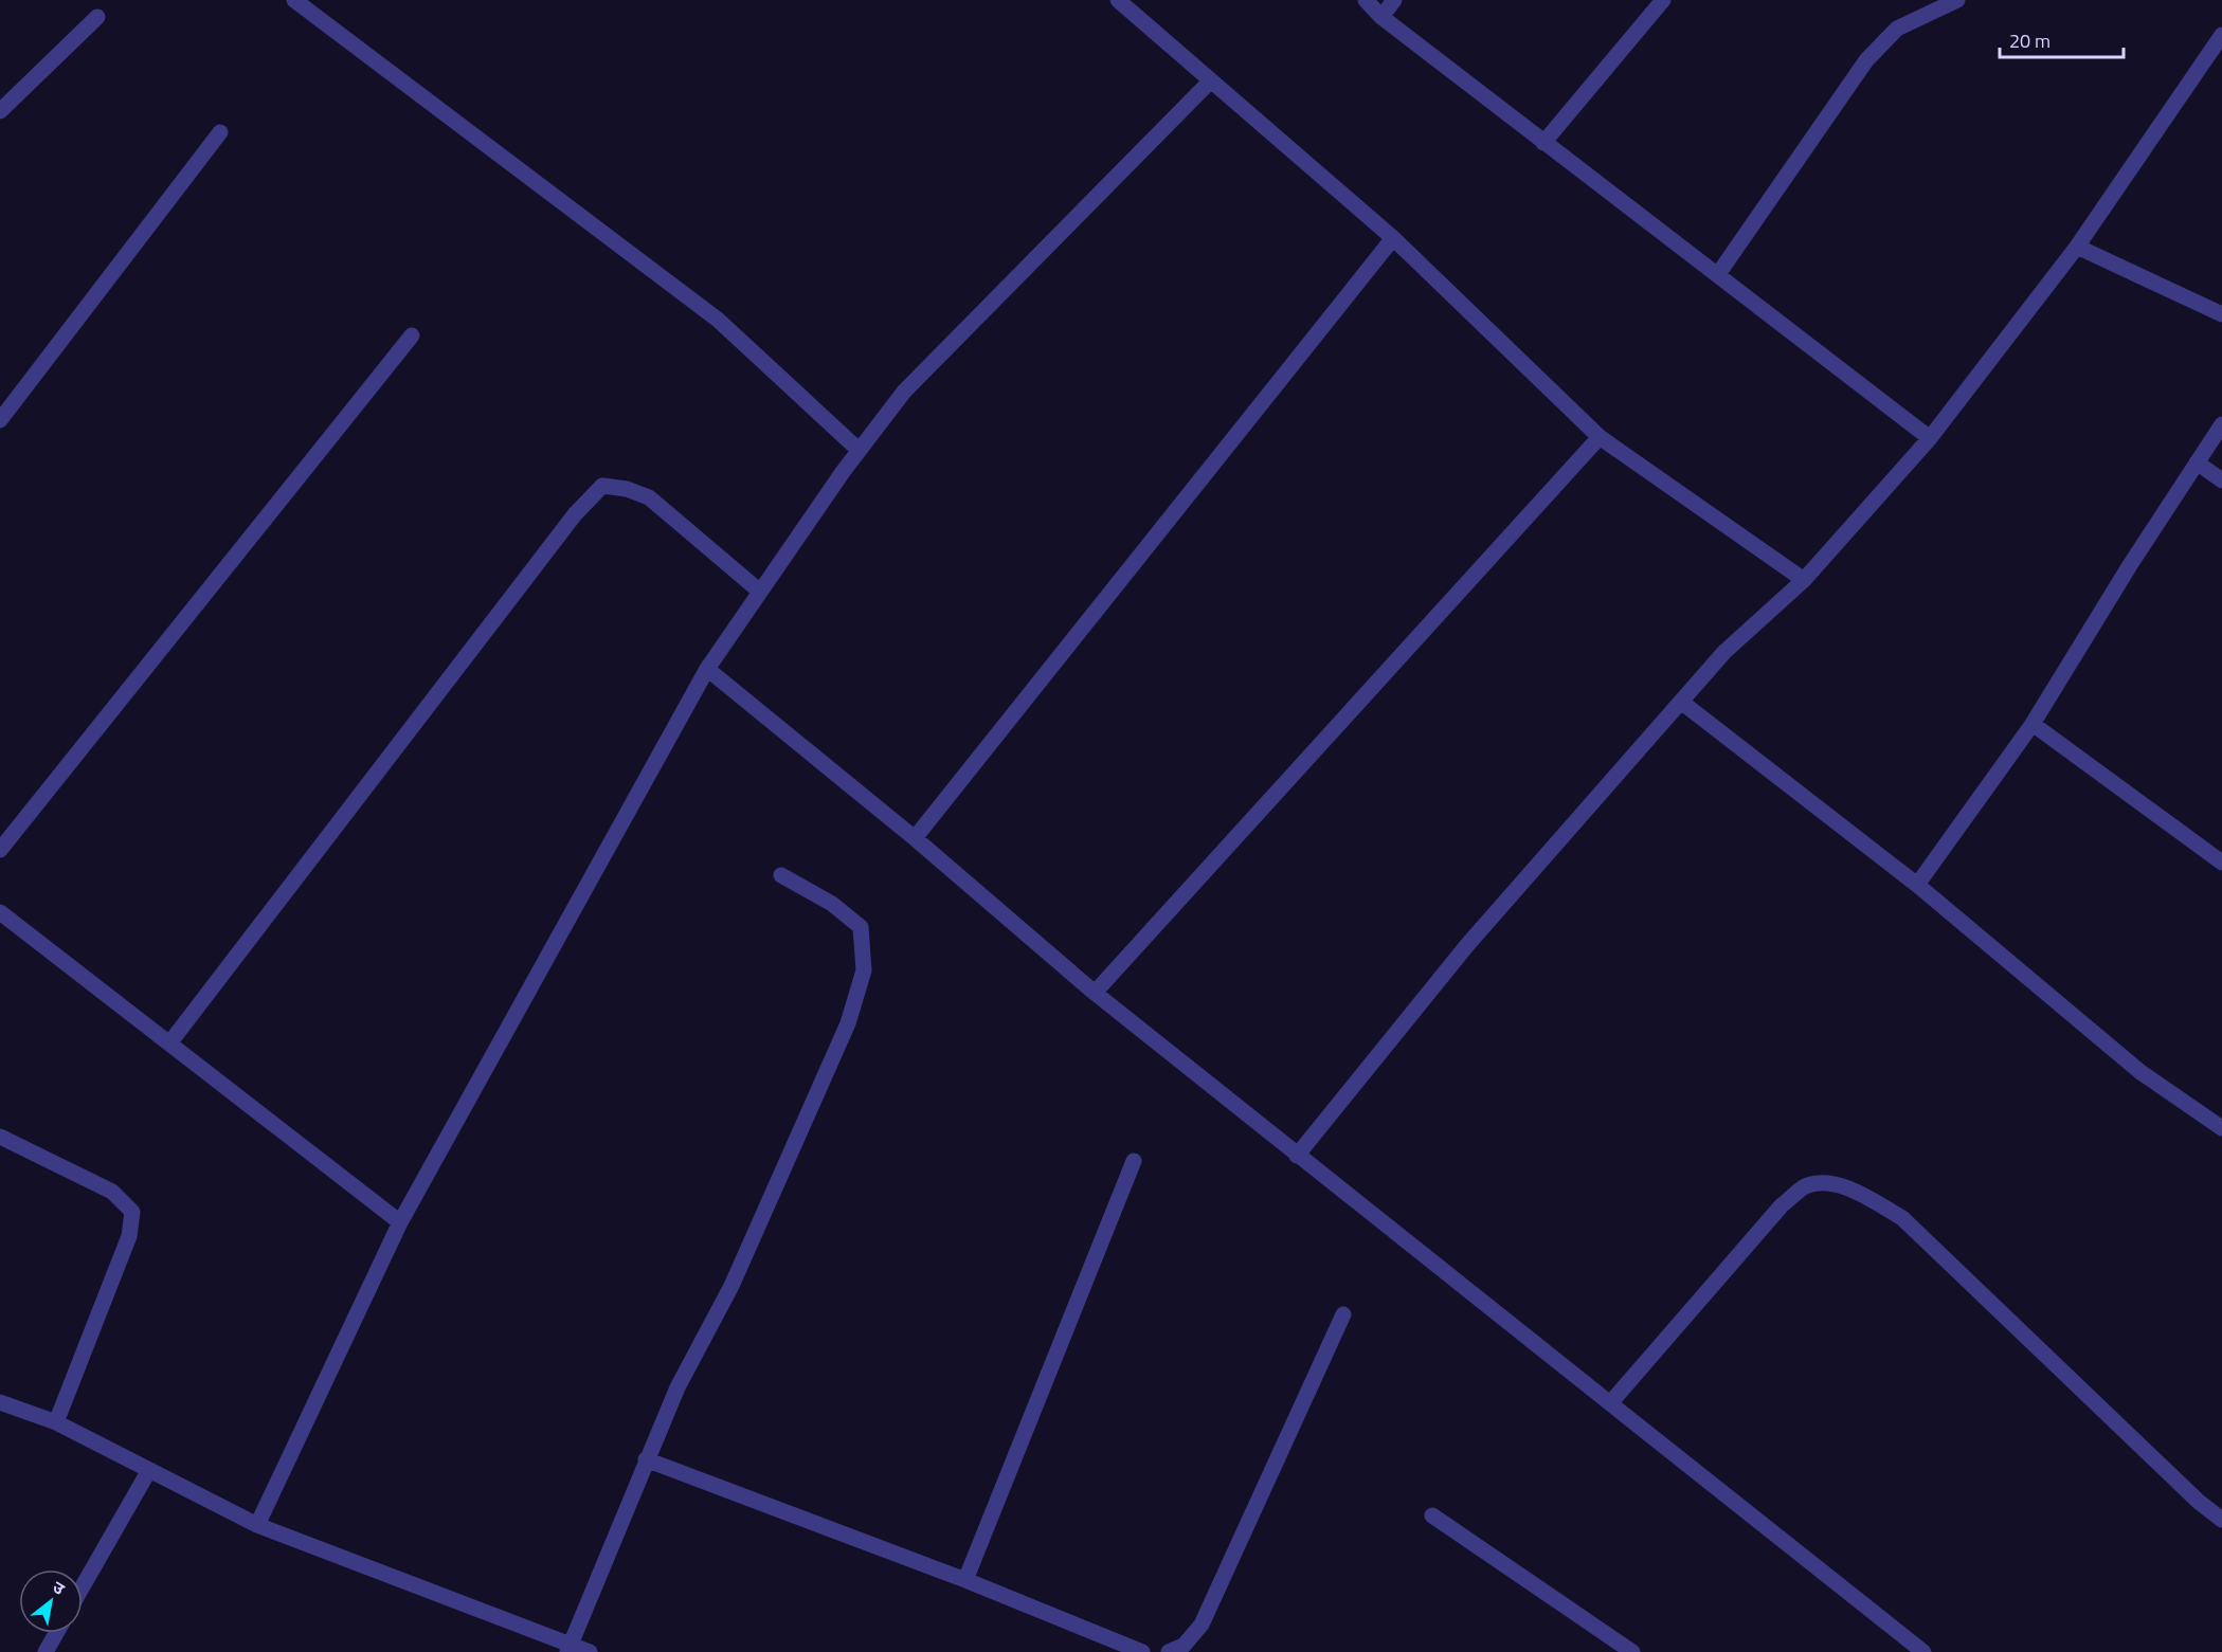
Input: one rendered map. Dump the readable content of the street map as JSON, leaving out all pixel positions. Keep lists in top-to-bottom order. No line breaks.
{"scale_bar":"20 m","north":"top right"}
